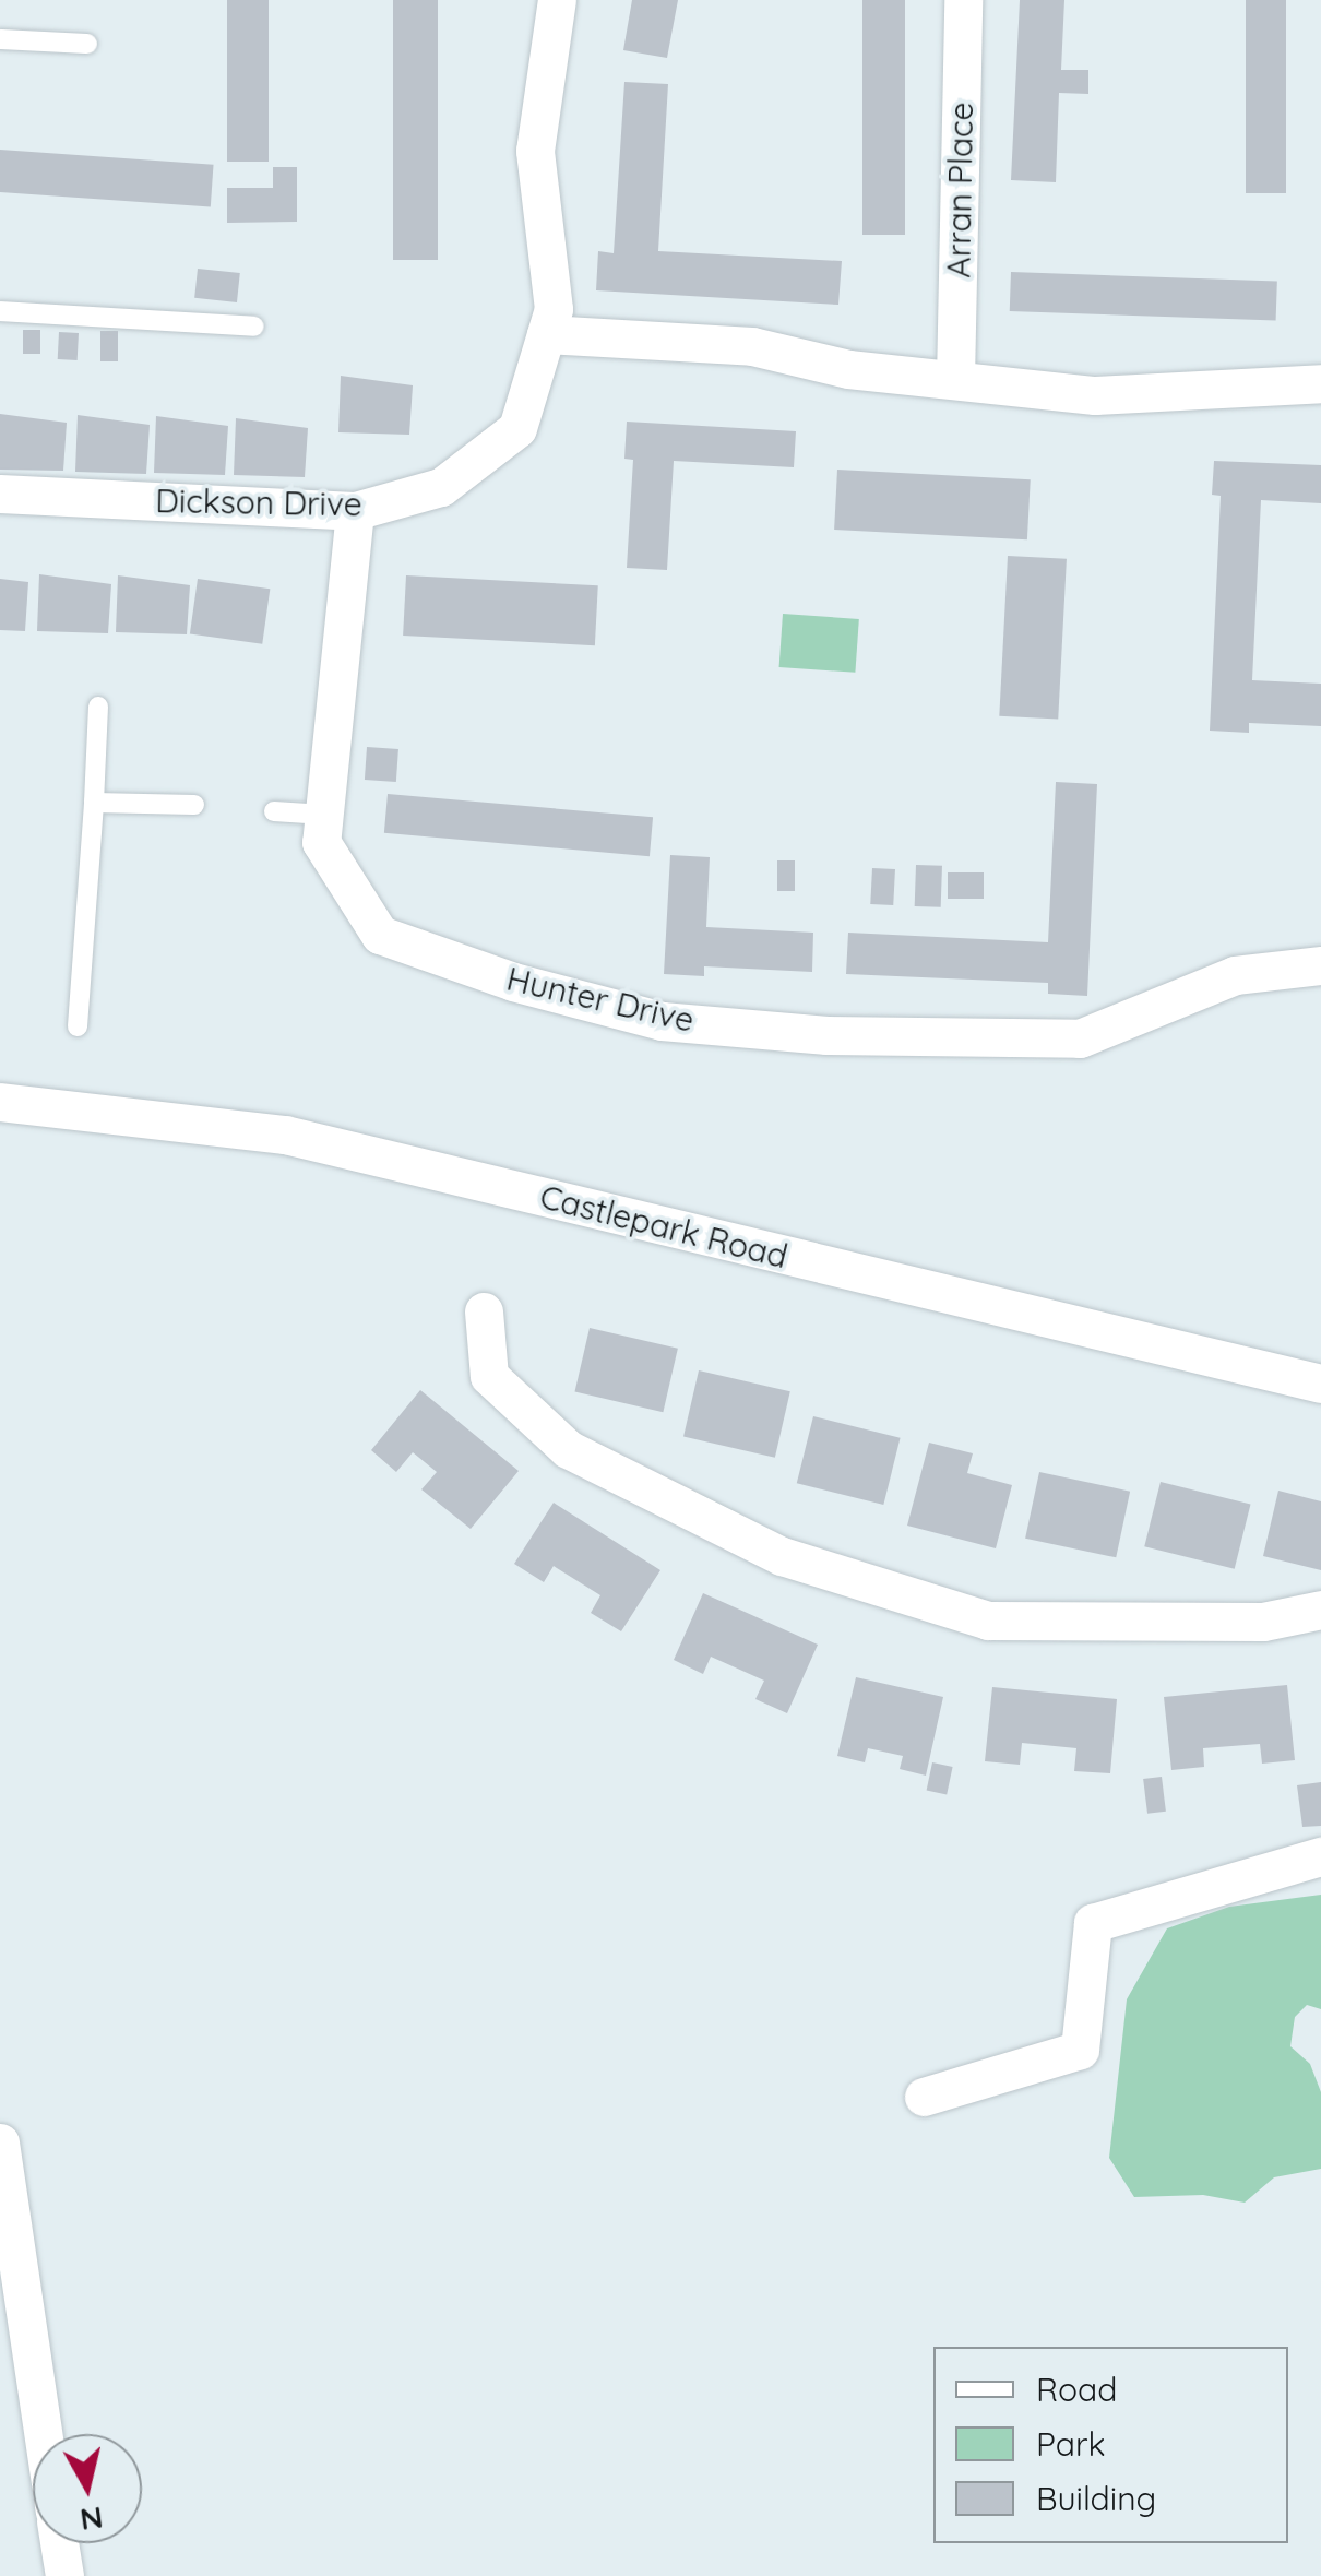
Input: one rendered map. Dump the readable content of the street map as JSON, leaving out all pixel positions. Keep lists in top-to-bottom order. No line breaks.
{"streets":{"street":["Arran Place","Dickson Drive","Hunter Drive","Castlepark Road"]},"crossings":[["Dickson Drive","Hunter Drive"]],"legend":["Road","Park","Building"],"north":"bottom"}
